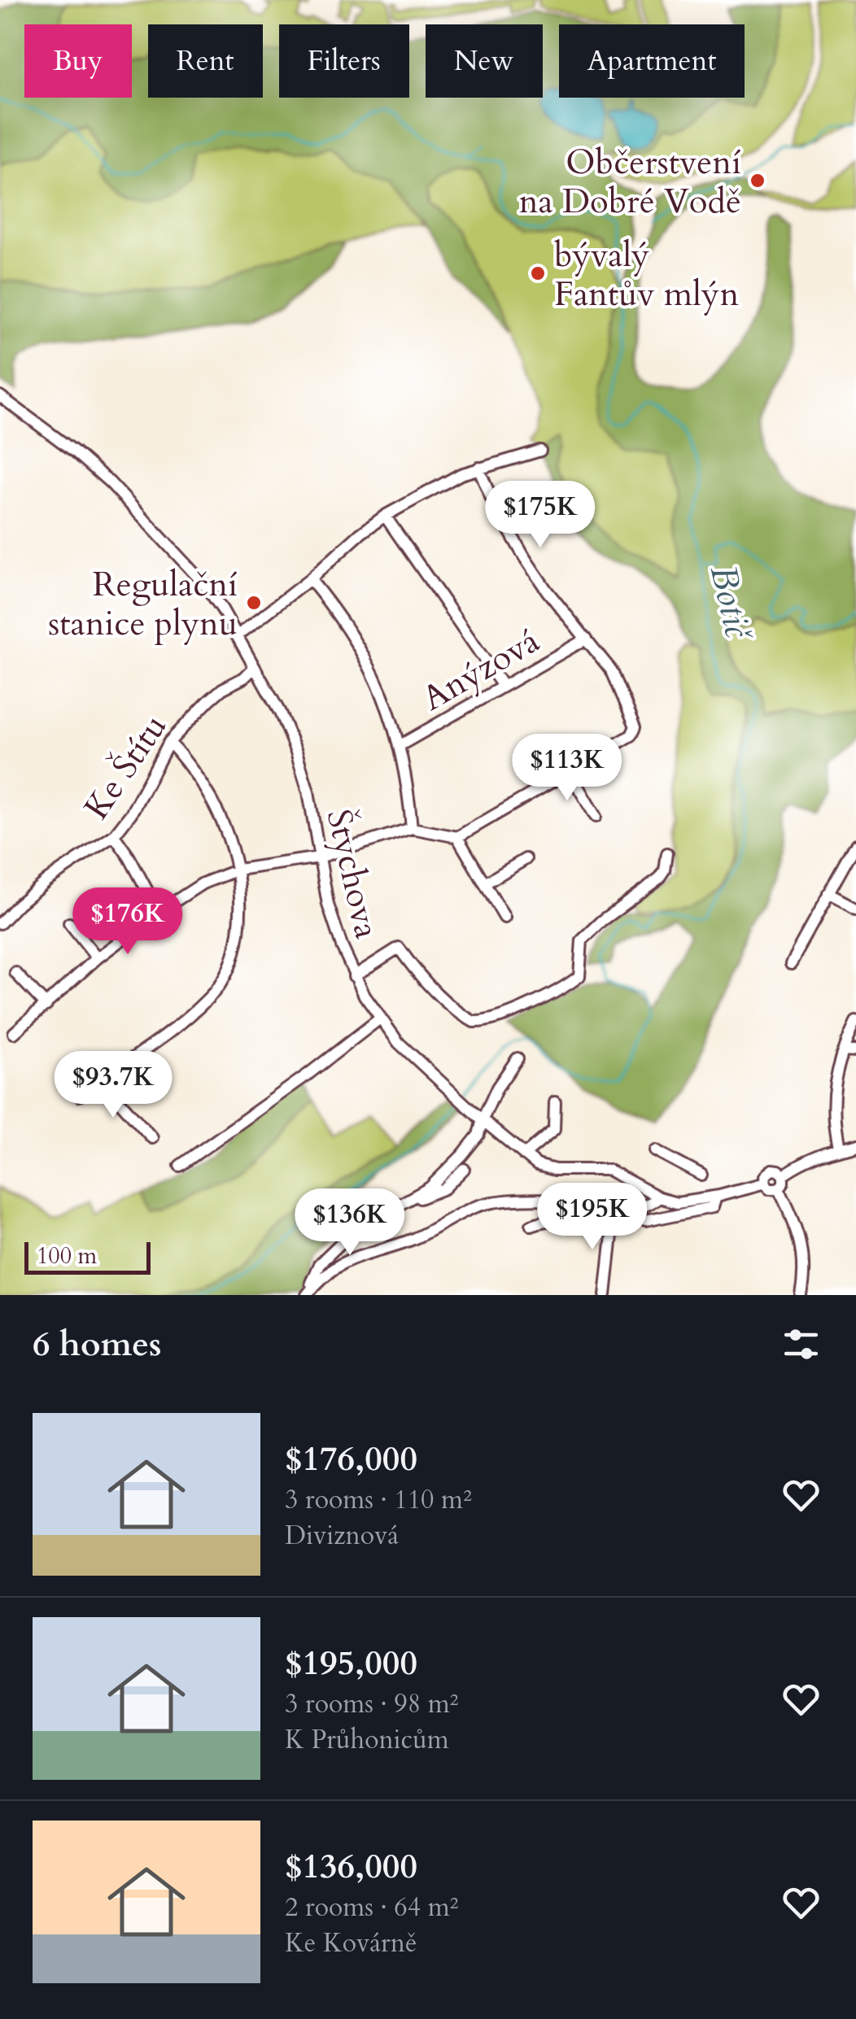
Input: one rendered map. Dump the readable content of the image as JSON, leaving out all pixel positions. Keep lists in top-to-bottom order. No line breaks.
{"streets":{"street":["Anýzová","Ke Štítu","Štychova"]},"crossings":[["Ke Štítu","Štychova"]],"water":["Botič"],"places":["Občerstvení na Dobré Vodě","bývalý Fantův mlýn","Regulační stanice plynu"],"scale_bar":"100 m","page":{"chip":["Buy","Rent","Filters","New","Apartment"],"price":["$175K","$113K","$176K","$93.7K","$195K","$136K"],"scale":"100 m","heading":"6 homes","list":[{"name":"$176,000","note":"3 rooms · 110 m² · Diviznová"},{"name":"$195,000","note":"3 rooms · 98 m² · K Průhonicům"},{"name":"$136,000","note":"2 rooms · 64 m² · Ke Kovárně"}]}}
